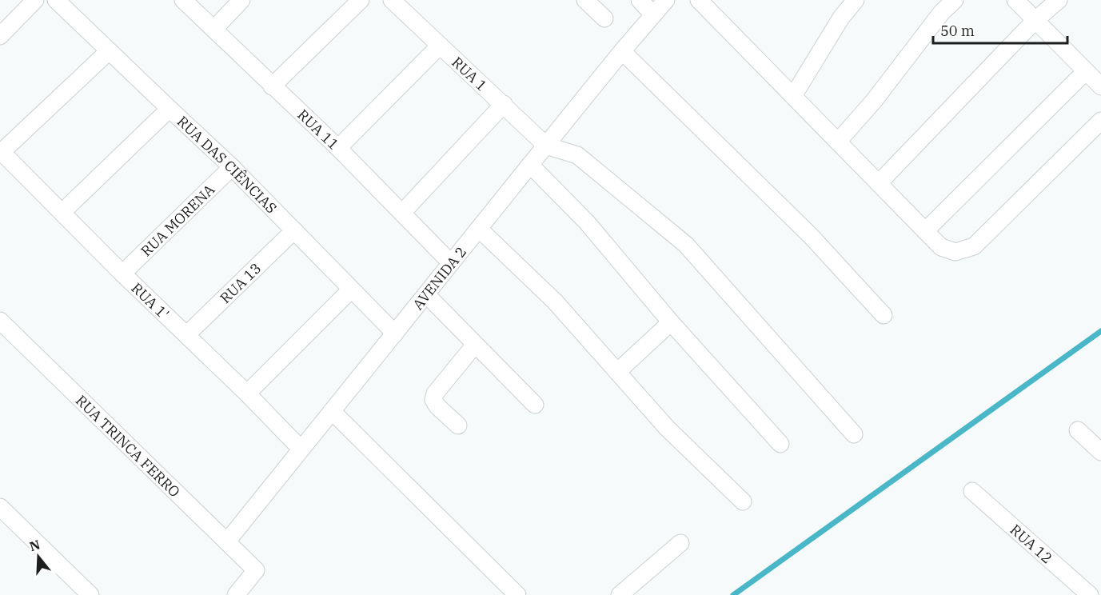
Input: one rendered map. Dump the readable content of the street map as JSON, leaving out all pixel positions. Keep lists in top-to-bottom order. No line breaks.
{"streets":{"street":["RUA 1","RUA 11","RUA DAS CIÊNCIAS","RUA MORENA","AVENIDA 2","RUA 13","RUA 1'","RUA TRINCA FERRO","RUA 12"]},"crossings":[["RUA 1","AVENIDA 2"],["RUA 11","AVENIDA 2"],["RUA DAS CIÊNCIAS","RUA MORENA"],["RUA DAS CIÊNCIAS","AVENIDA 2"],["RUA DAS CIÊNCIAS","RUA 13"],["RUA MORENA","RUA 1'"],["AVENIDA 2","RUA 1'"],["AVENIDA 2","RUA TRINCA FERRO"],["RUA 13","RUA 1'"]],"scale_bar":"50 m","north":"top"}
